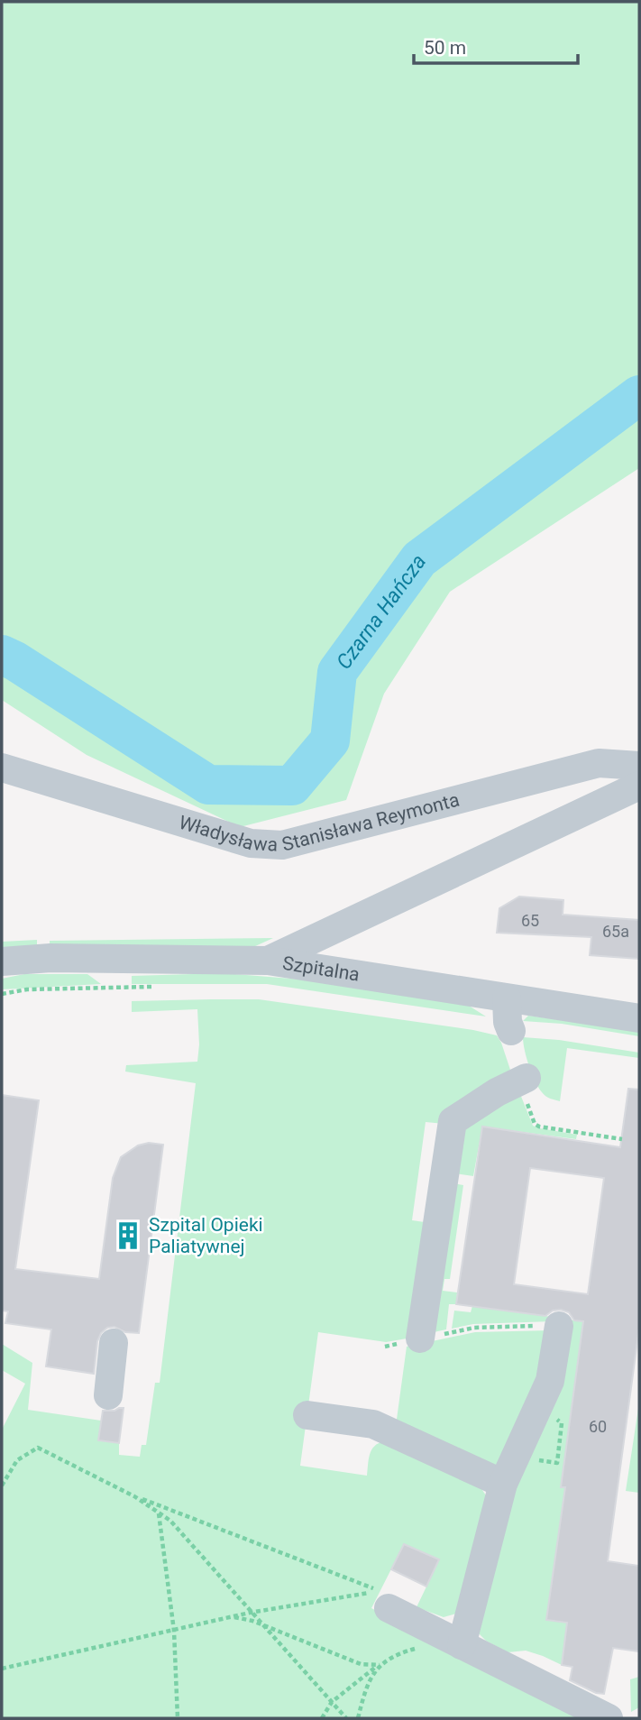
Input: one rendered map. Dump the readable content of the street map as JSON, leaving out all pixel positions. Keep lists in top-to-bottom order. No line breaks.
{"streets":{"street":["Władysława Stanisława Reymonta","Szpitalna"]},"water":["Czarna Hańcza"],"places":{"building":["Szpital Opieki Paliatywnej"]},"house_numbers":["65","65a","60"],"scale_bar":"50 m"}
